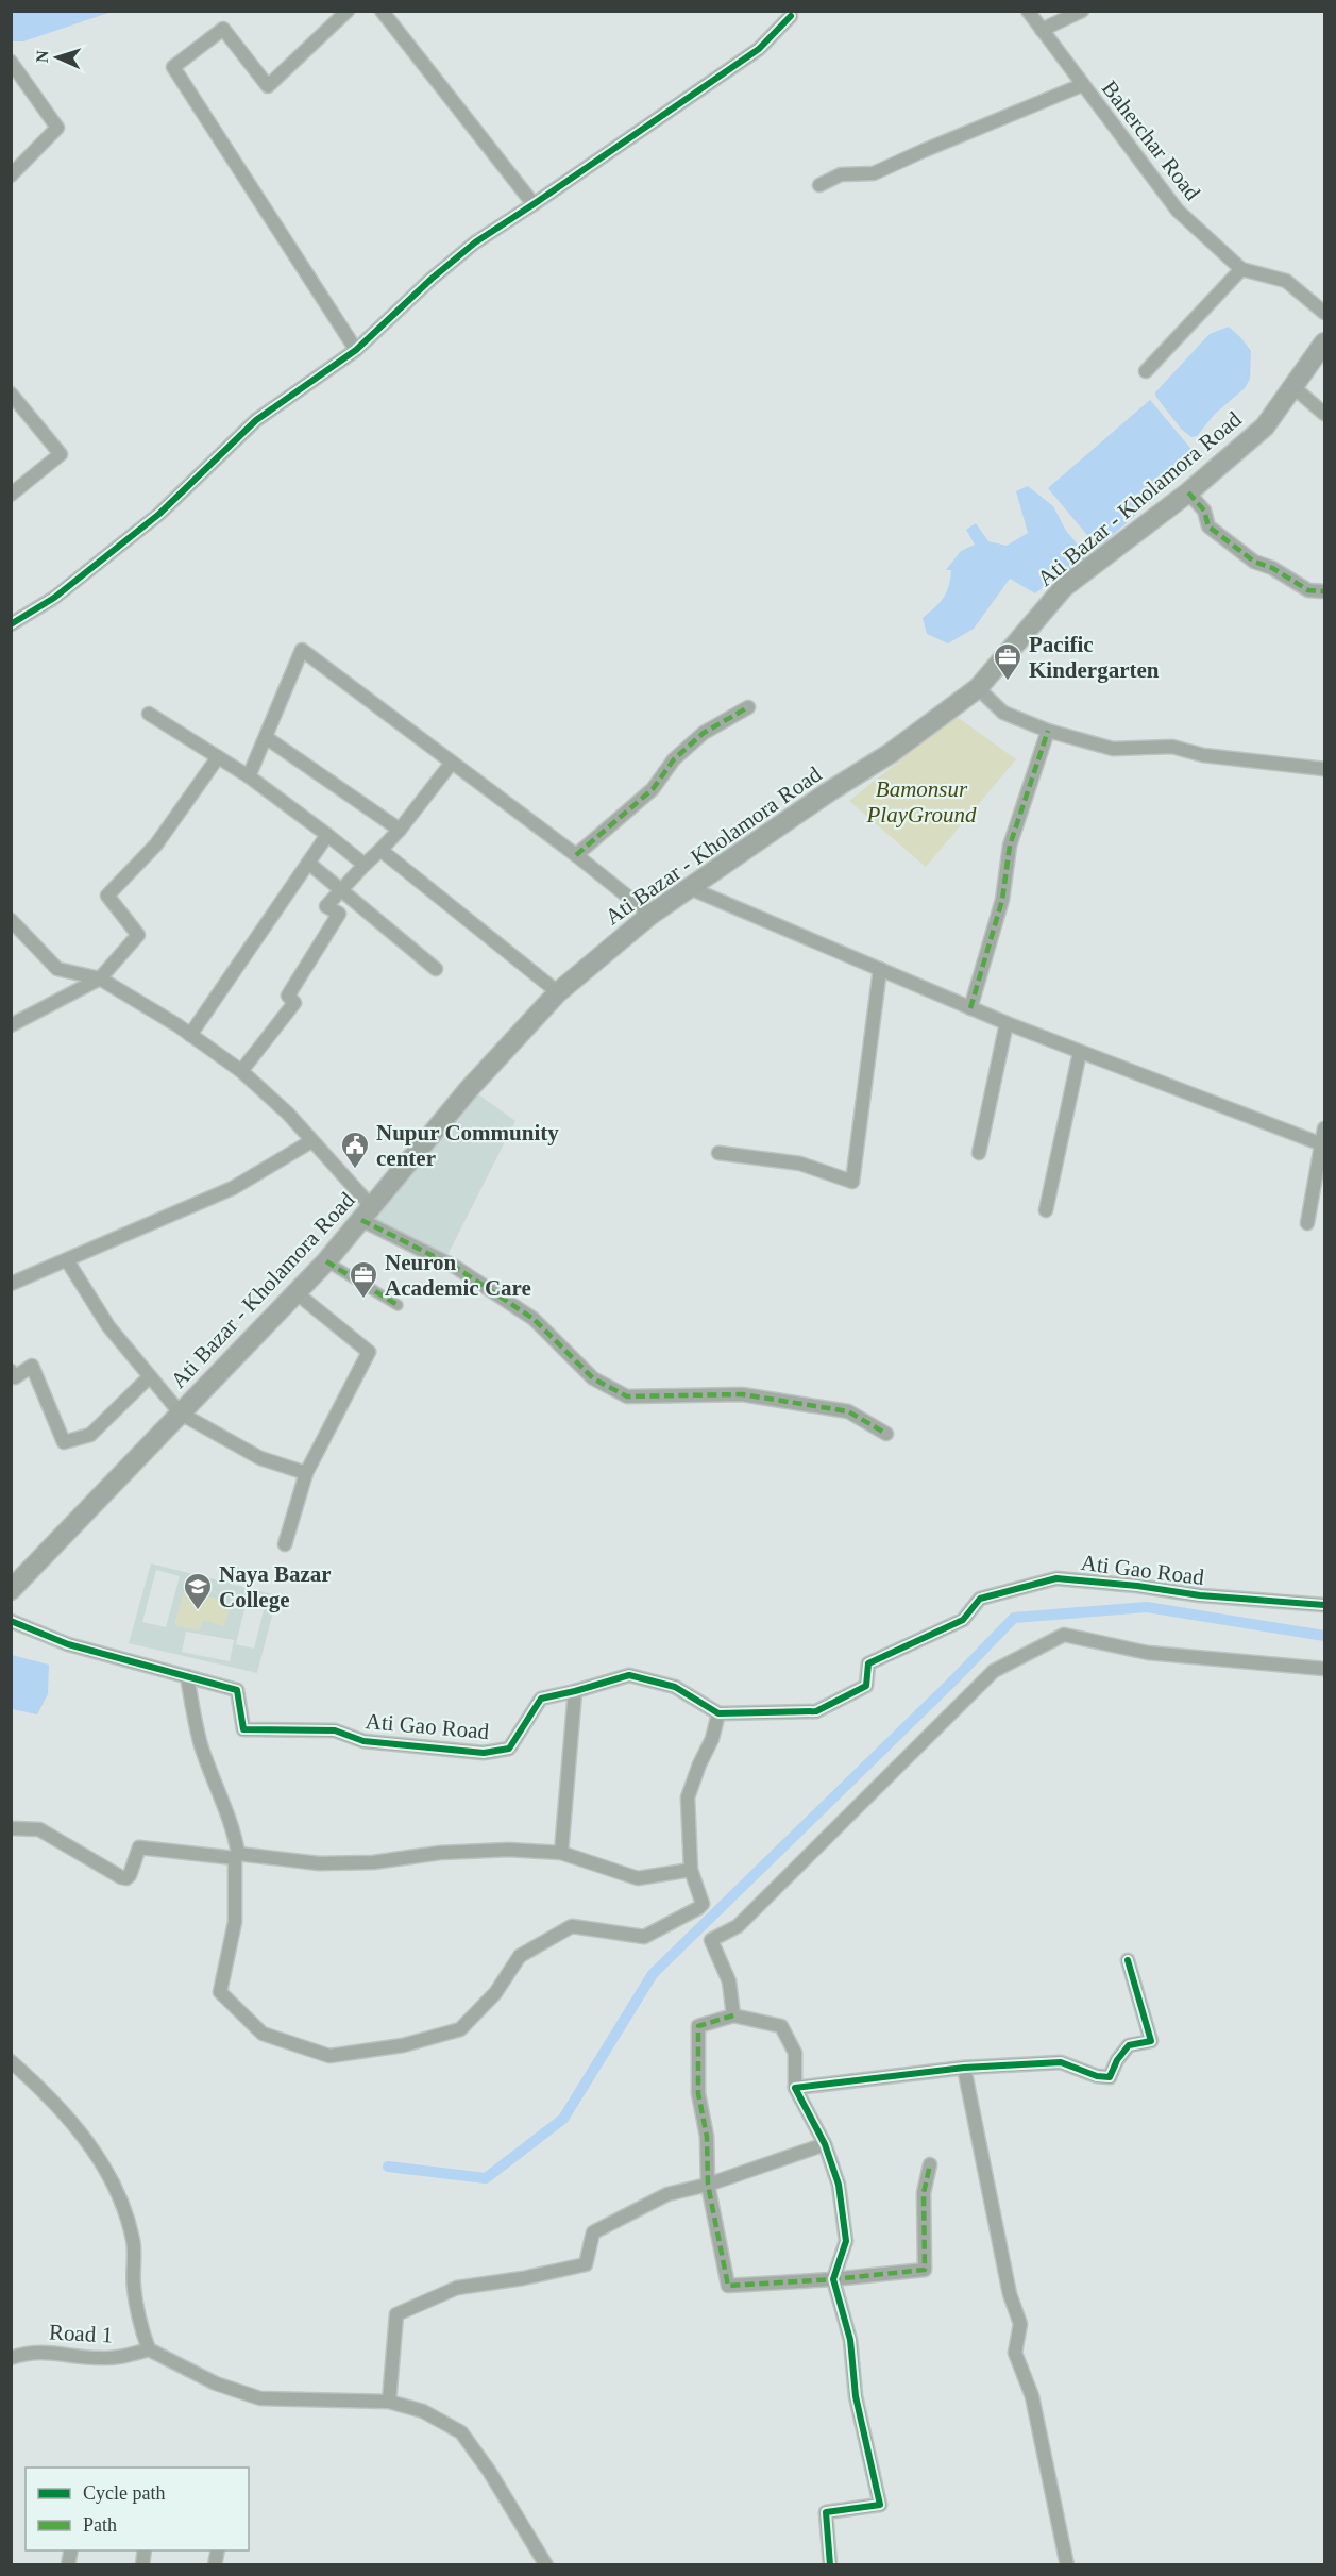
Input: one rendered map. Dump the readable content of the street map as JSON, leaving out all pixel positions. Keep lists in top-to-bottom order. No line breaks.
{"streets":{"main road":["Ati Bazar - Kholamora Road"],"street":["Baherchar Road","Ati Gao Road","Road 1"]},"parks":["Bamonsur PlayGround"],"places":{"office":["Pacific Kindergarten","Neuron Academic Care"],"public building":["Nupur Community center"],"school or university":["Naya Bazar College"]},"legend":["Cycle path","Path"],"north":"left"}
